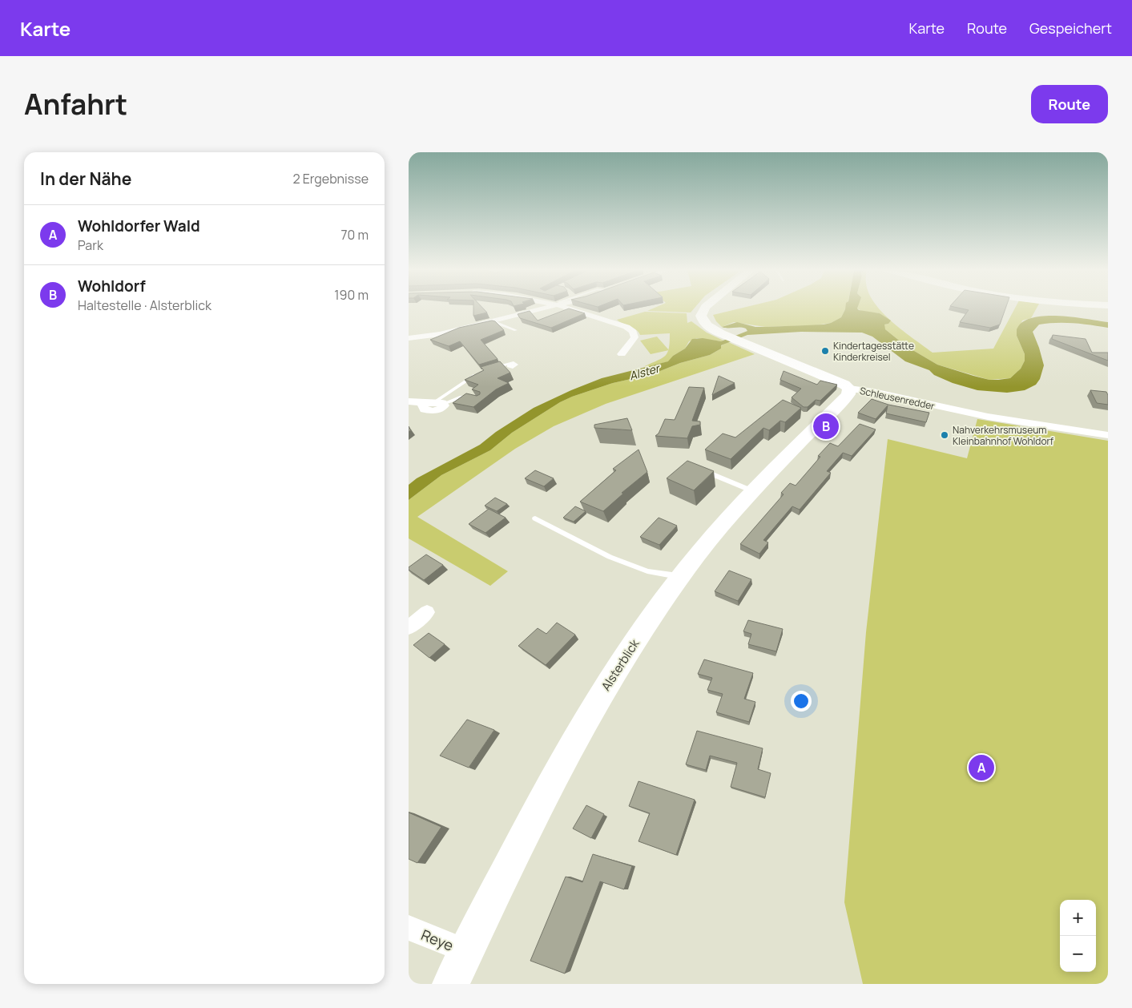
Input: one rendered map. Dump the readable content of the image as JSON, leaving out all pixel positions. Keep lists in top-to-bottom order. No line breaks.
{"streets":{"street":["Schleusenredder","Alsterblick","Reye"]},"crossings":[["Schleusenredder","Alsterblick"],["Alsterblick","Reye"]],"water":["Alster"],"places":["Kindertagesstätte Kinderkreisel","Nahverkehrsmuseum Kleinbahnhof Wohldorf"],"page":{"header":"Karte","nav":["Karte","Route","Gespeichert"],"title":"Anfahrt","buttons":"Route","heading":["In der Nähe","2 Ergebnisse"],"list":[{"mark":"A","name":"Wohldorfer Wald","note":"Park","value":"70 m"},{"mark":"B","name":"Wohldorf","note":"Haltestelle · Alsterblick","value":"190 m"}],"pins":["B","A"],"map_buttons":["+","−"]}}
